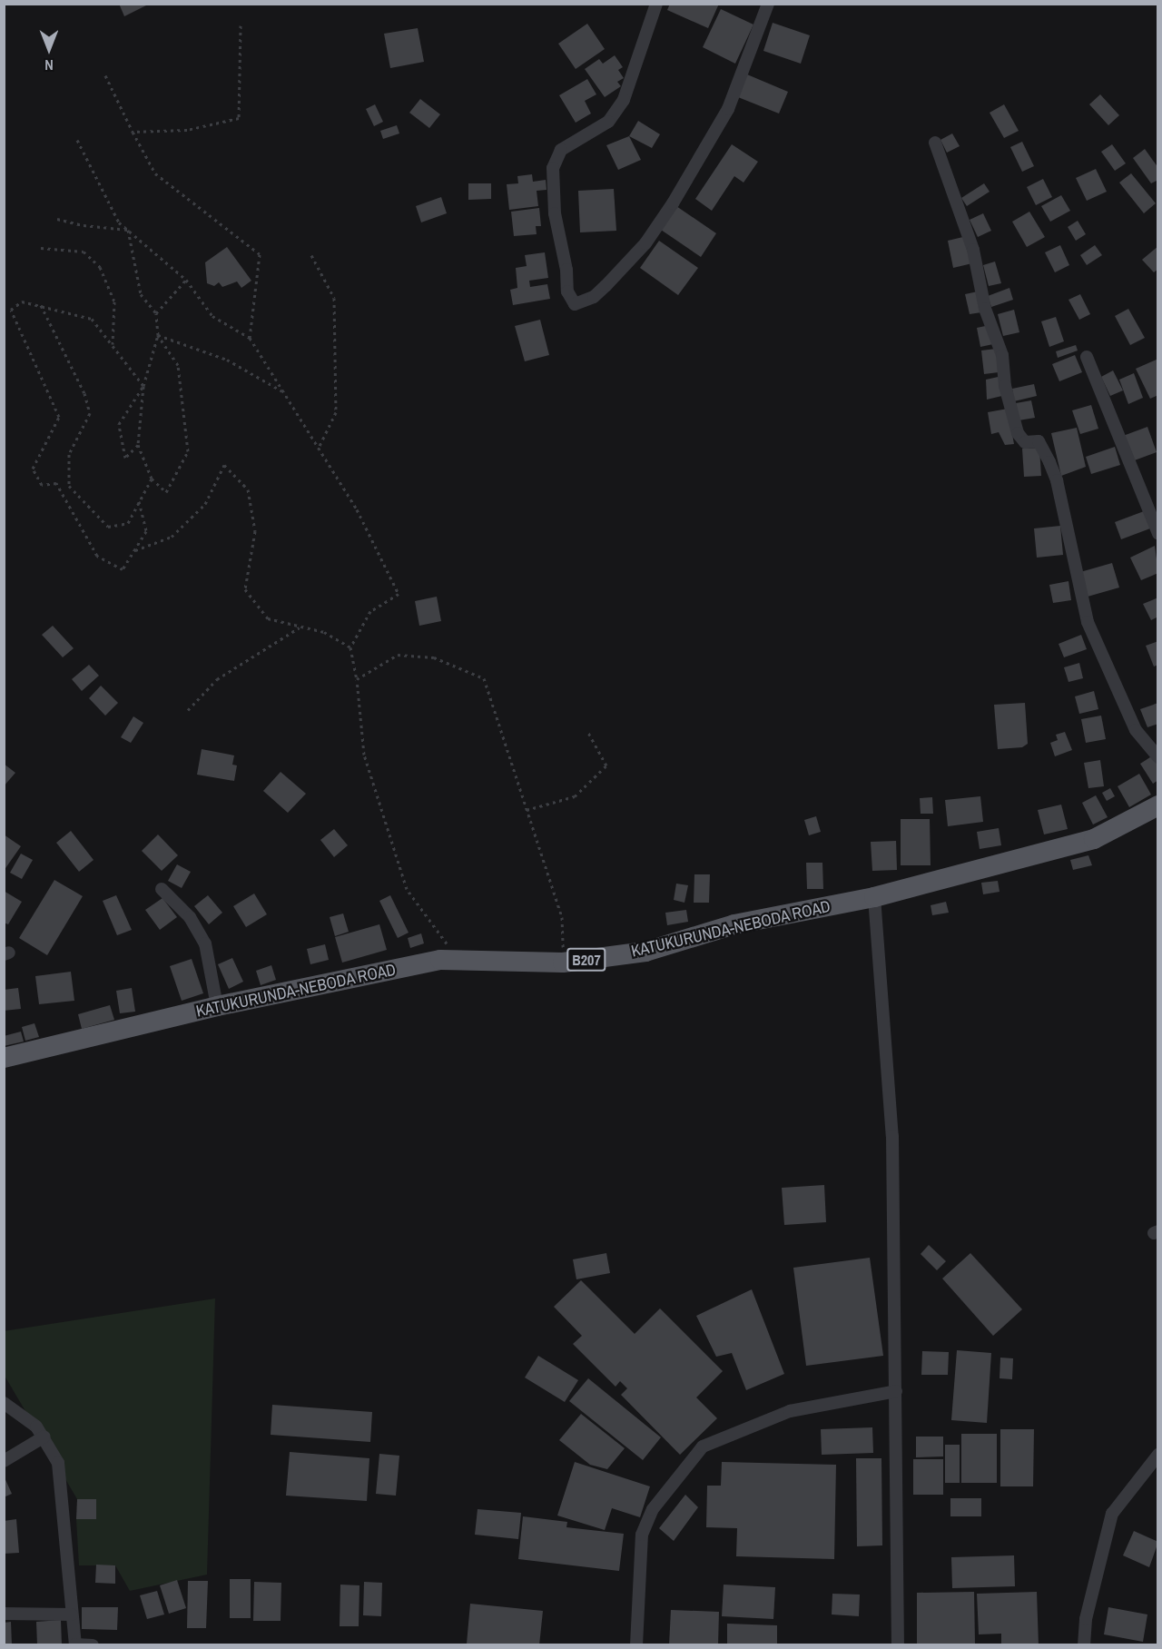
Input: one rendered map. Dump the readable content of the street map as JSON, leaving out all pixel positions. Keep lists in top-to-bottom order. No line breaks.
{"streets":{"main road":["KATUKURUNDA-NEBODA ROAD","B207"]},"north":"bottom"}
